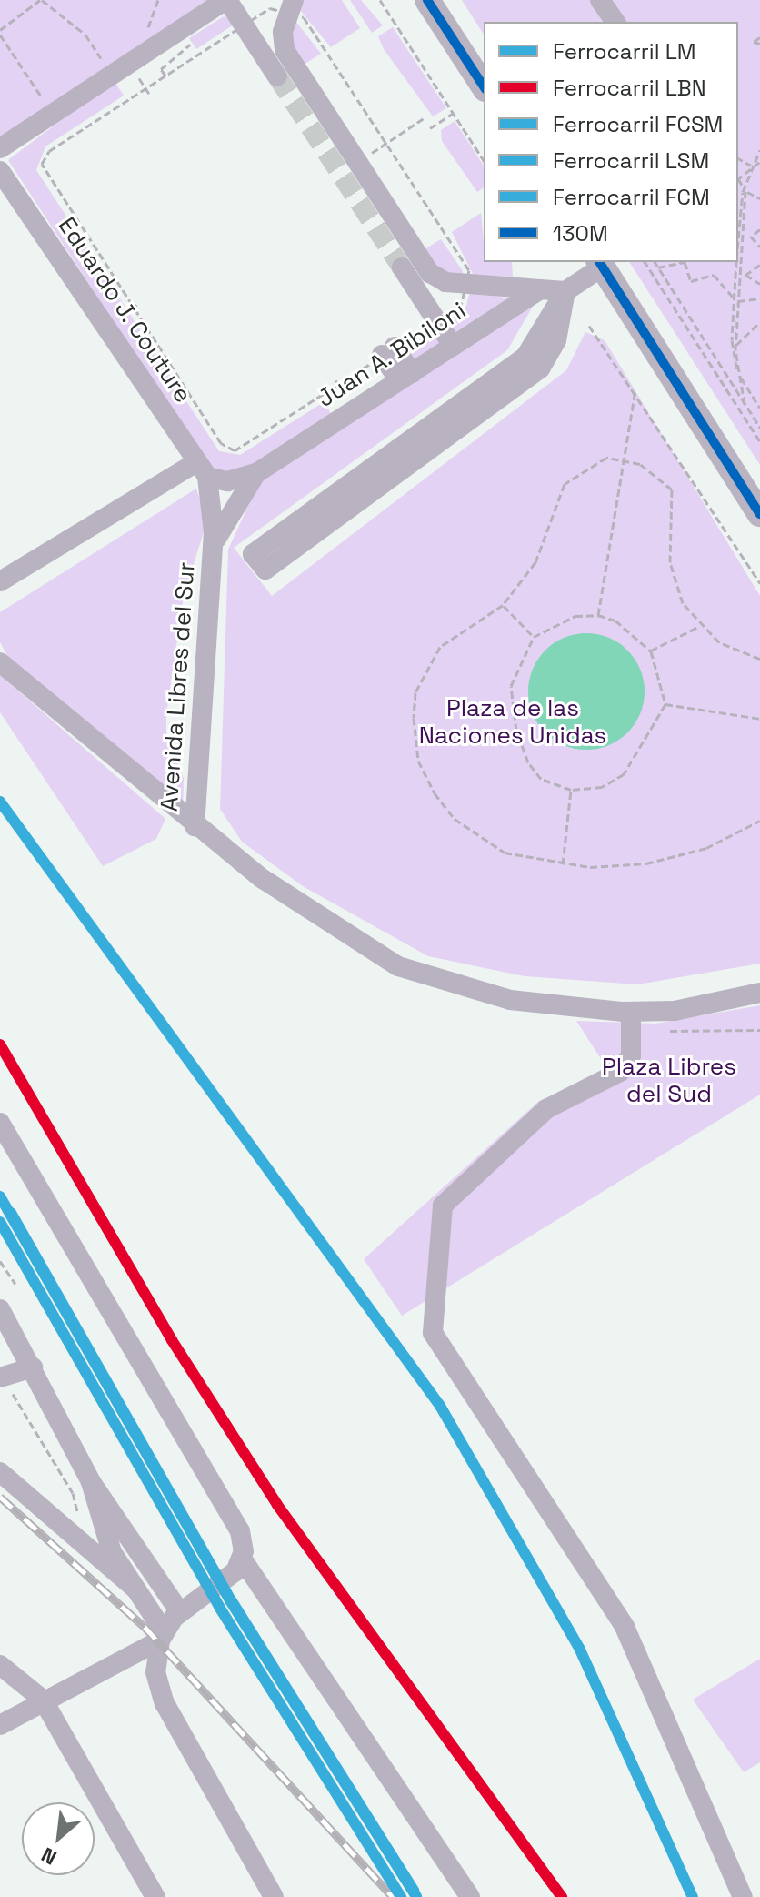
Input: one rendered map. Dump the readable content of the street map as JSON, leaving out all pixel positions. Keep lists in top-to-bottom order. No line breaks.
{"streets":{"street":["Eduardo J. Couture","Juan A. Bibiloni","Avenida Libres del Sur"]},"crossings":[["Eduardo J. Couture","Juan A. Bibiloni"],["Eduardo J. Couture","Avenida Libres del Sur"],["Juan A. Bibiloni","Avenida Libres del Sur"]],"parks":["Plaza de las Naciones Unidas","Plaza Libres del Sud"],"lines":["transit line 130M","rail line LM","rail line LBN","rail line FCSM","rail line FCM","rail line LSM"],"legend":["Ferrocarril LM","Ferrocarril LBN","Ferrocarril FCSM","Ferrocarril LSM","Ferrocarril FCM","130M"],"north":"bottom left"}
